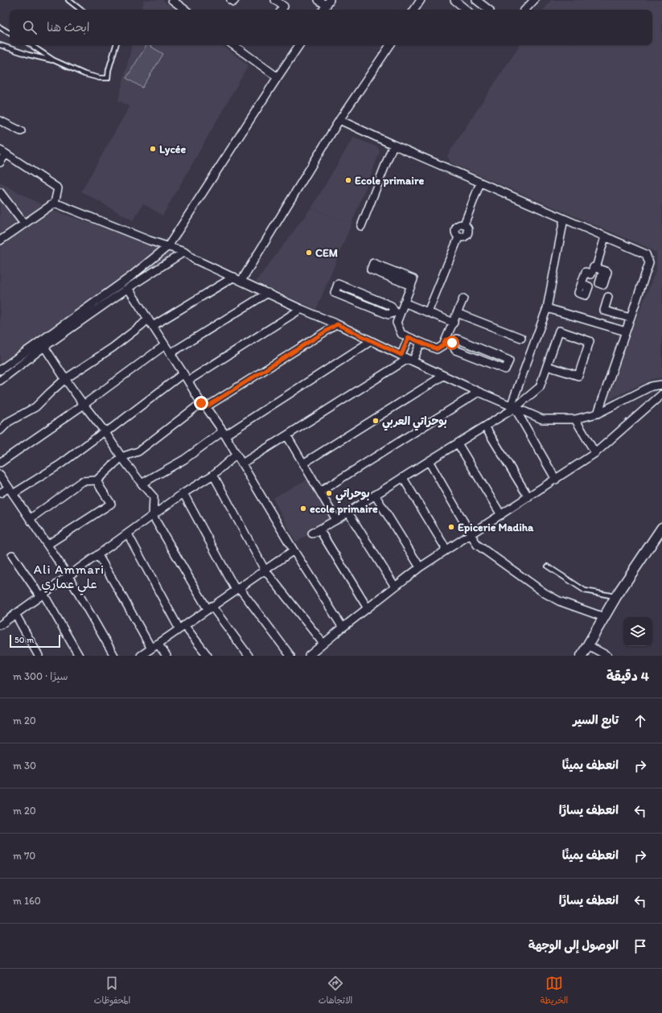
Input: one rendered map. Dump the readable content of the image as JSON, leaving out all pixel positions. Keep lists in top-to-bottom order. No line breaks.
{"districts":["Ali Ammari علي عماري"],"places":["Lycée","Ecole primaire","CEM","بوحراتي العربي","بوحراتي","ecole primaire","Epicerie Madiha"],"scale_bar":"50 m","page":{"search":"ابحث هنا","scale":"50 m","heading":["4 دقيقة","سيرًا · 300 m"],"list":[["تابع السير","20 m"],["انعطف يمينًا","30 m"],["انعطف يسارًا","20 m"],["انعطف يمينًا","70 m"],["انعطف يسارًا","160 m"],"الوصول إلى الوجهة"],"nav":["الخريطة","الاتجاهات","المحفوظات"]}}
